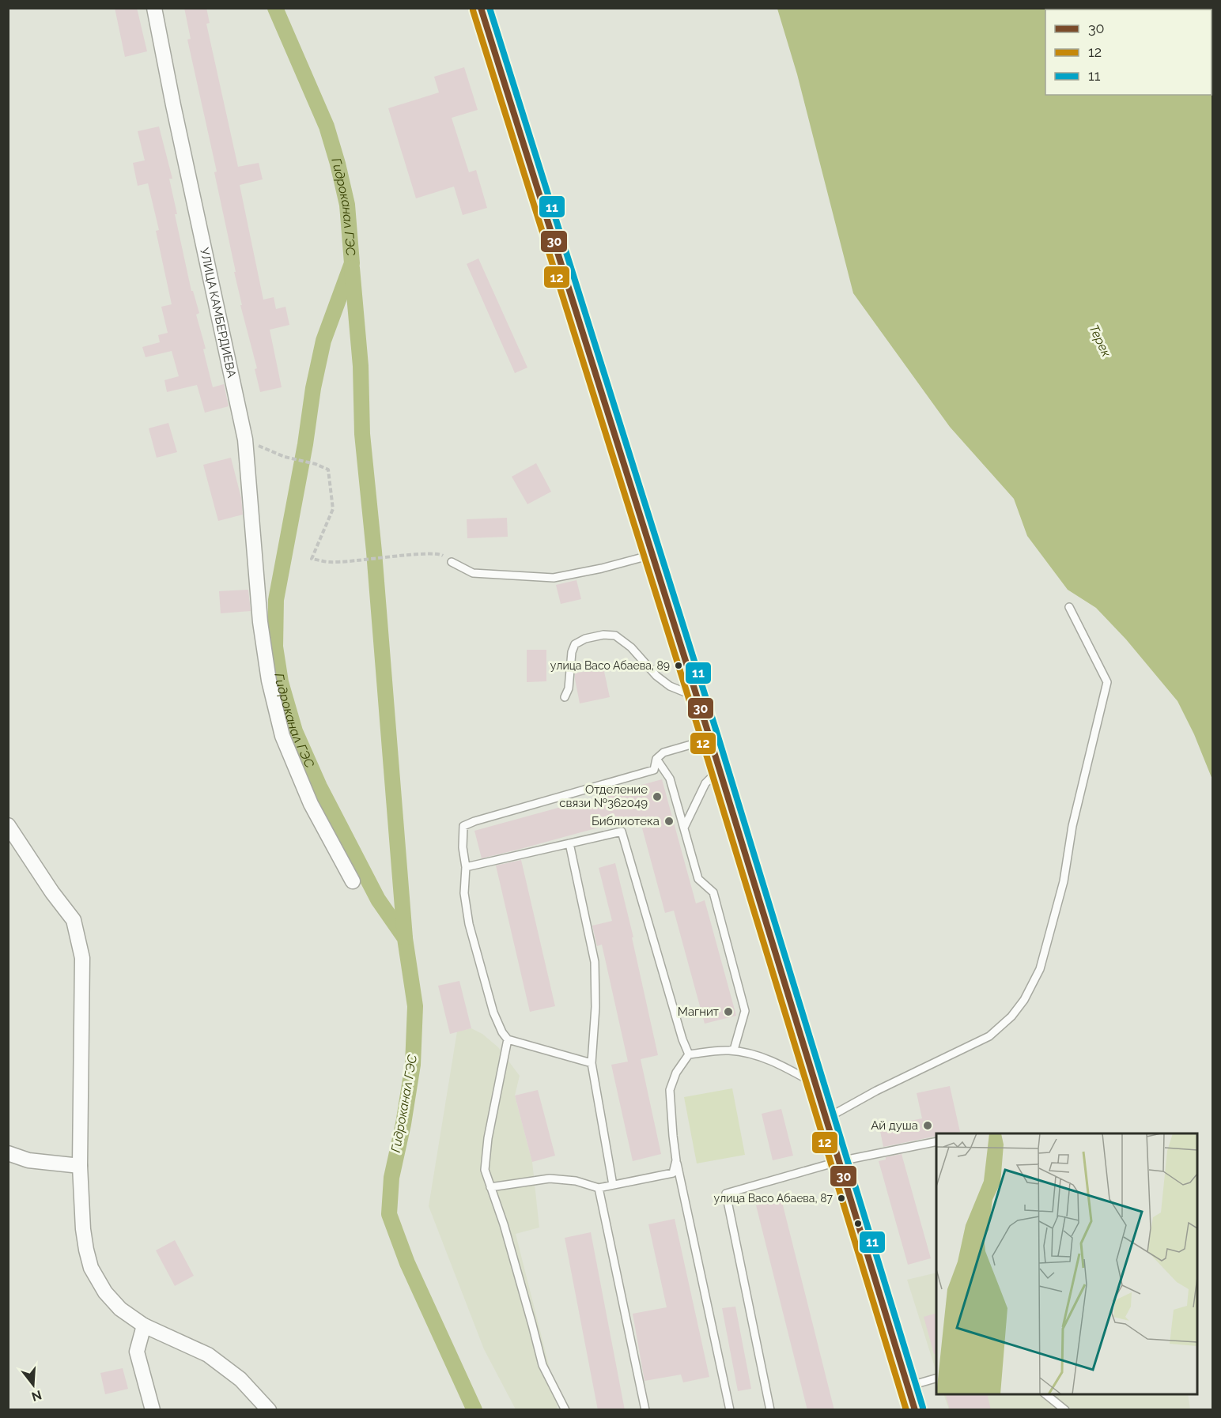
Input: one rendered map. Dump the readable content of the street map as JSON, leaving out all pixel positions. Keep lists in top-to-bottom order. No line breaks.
{"streets":{"street":["УЛИЦА КАМБЕРДИЕВА"]},"water":["Гидроканал ГЭС","Терек"],"places":["улица Васо Абаева, 89","Отделение связи №362049","Библиотека","Магнит","Ай душа","улица Васо Абаева, 87"],"lines":["transit line 30","transit line 11","transit line 12"],"legend":["30","12","11"],"north":"bottom"}
